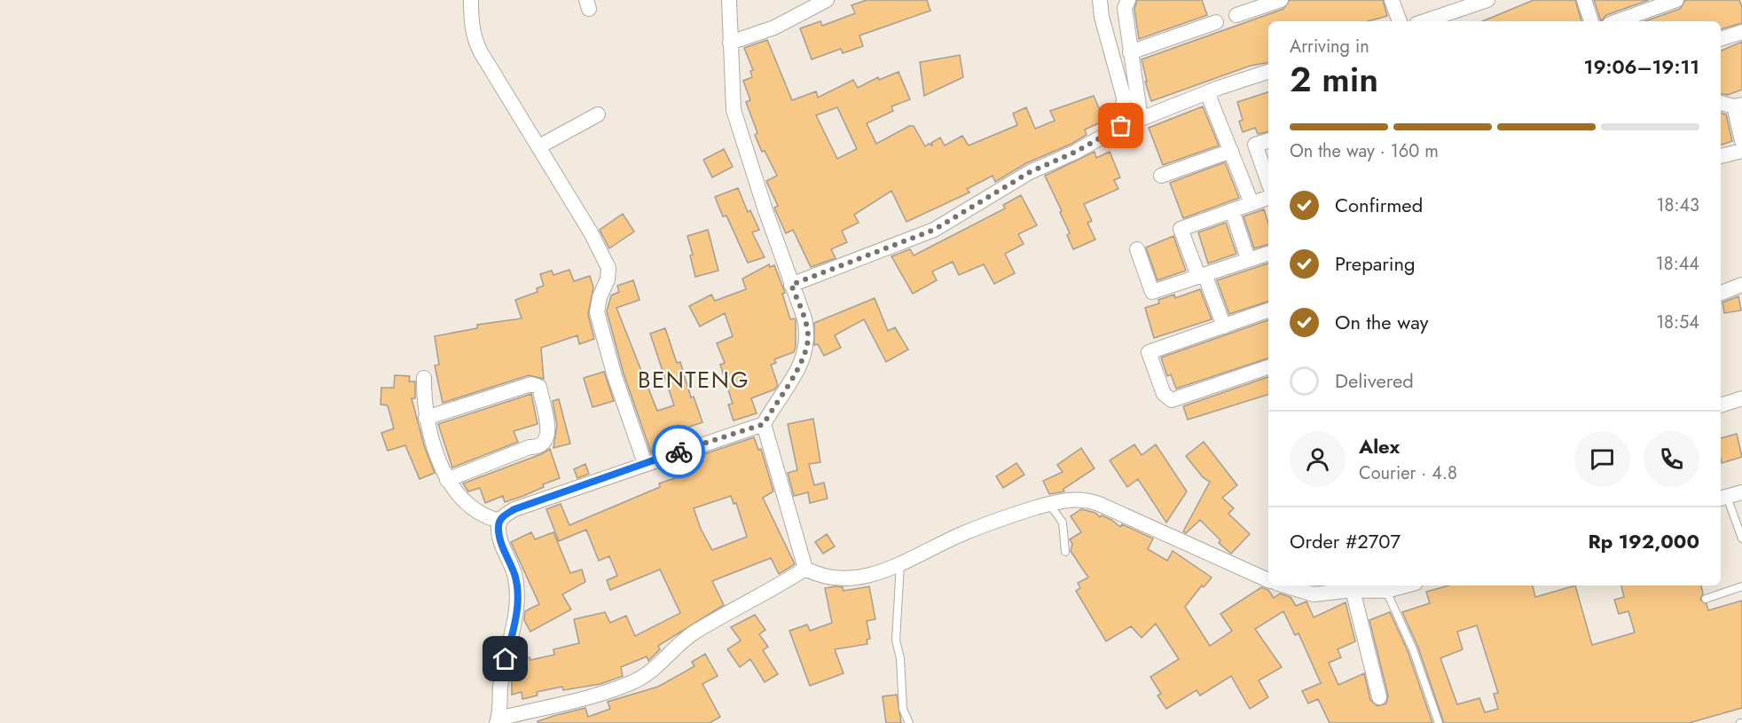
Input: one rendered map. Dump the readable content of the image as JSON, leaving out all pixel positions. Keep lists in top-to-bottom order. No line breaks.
{"districts":["BENTENG"],"page":{"heading":["2 min","Arriving in","19:06–19:11"],"panel":["Alex","Courier · 4.8","Order #2707","Rp 192,000"],"bar":"On the way · 160 m","list":[["Confirmed","18:43"],["Preparing","18:44"],["On the way","18:54"],"Delivered"]}}
